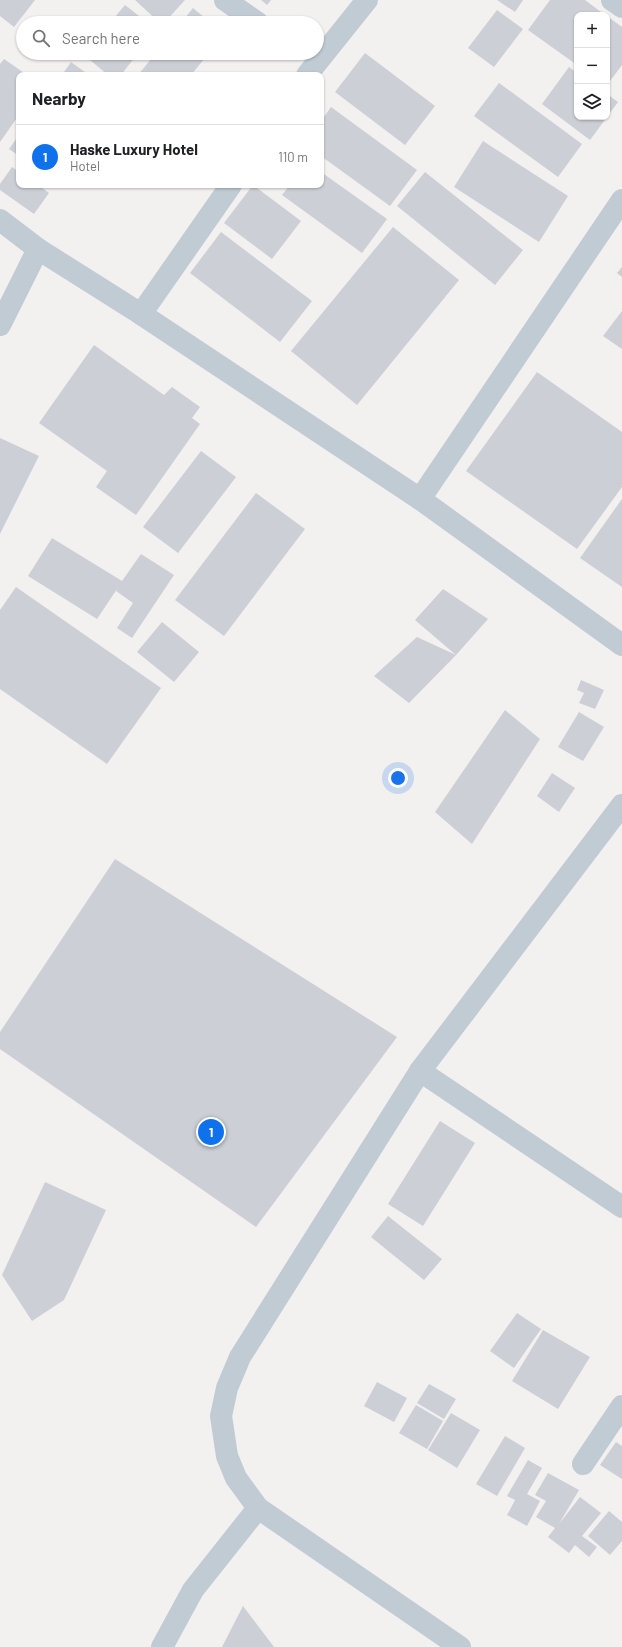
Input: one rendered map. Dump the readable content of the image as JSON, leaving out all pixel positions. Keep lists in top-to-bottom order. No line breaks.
{"page":{"map_buttons":["+","−"],"search":"Search here","heading":"Nearby","list":[{"mark":"1","name":"Haske Luxury Hotel","note":"Hotel","value":"110 m"}],"pins":"1"}}
